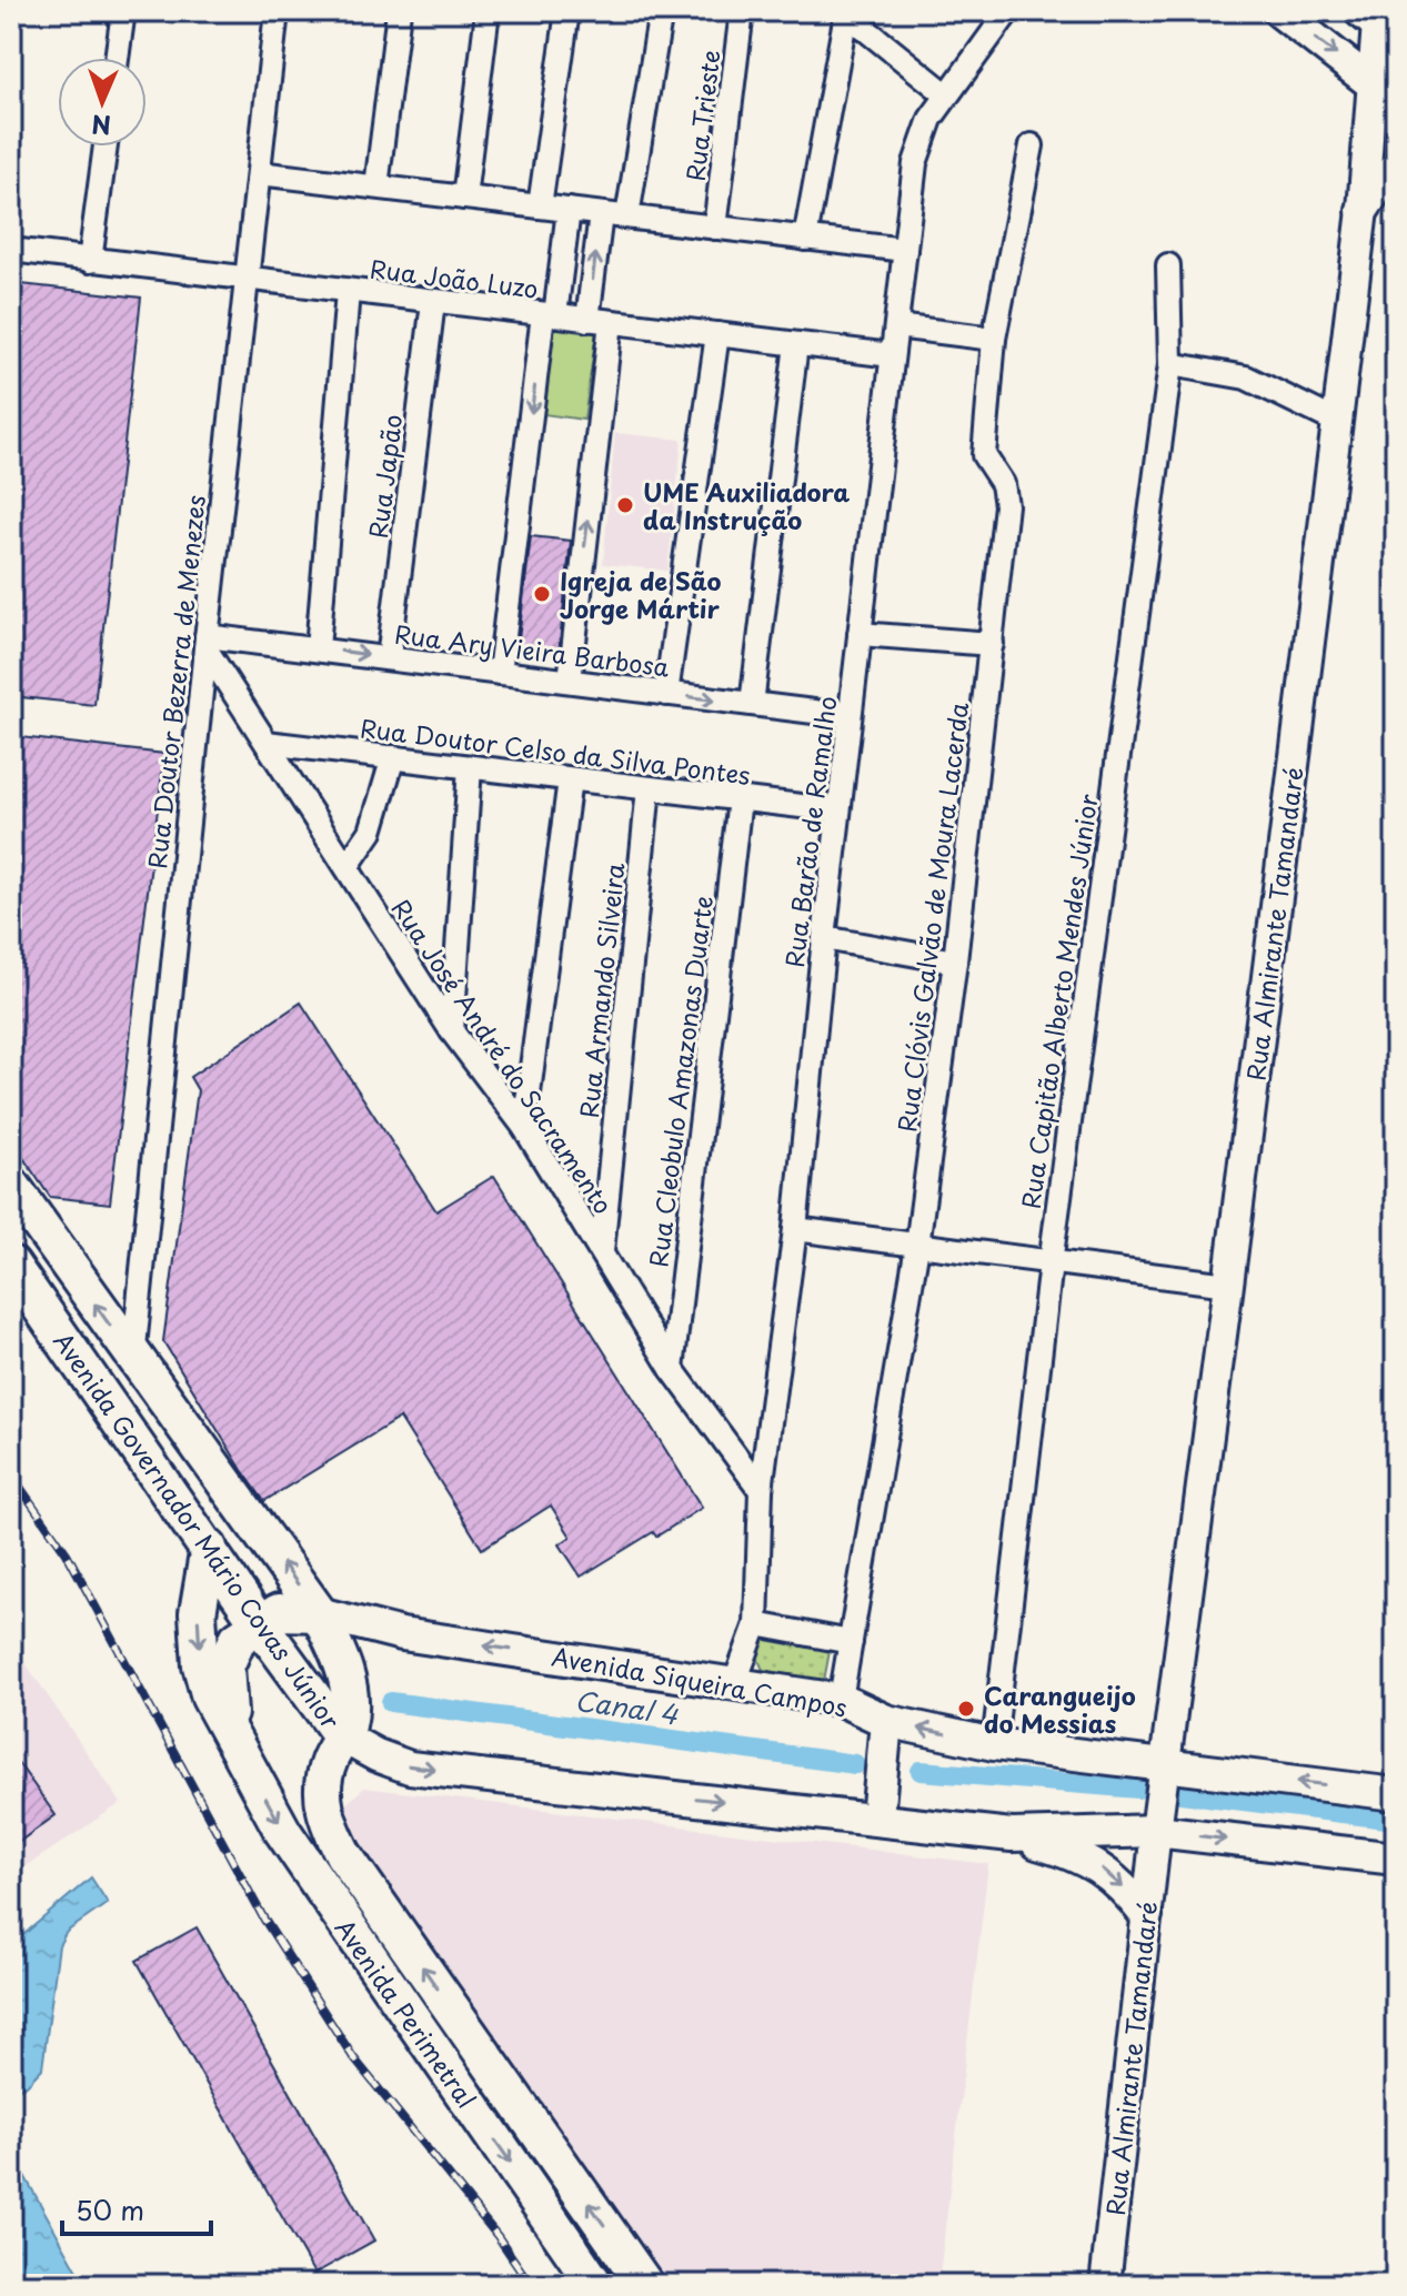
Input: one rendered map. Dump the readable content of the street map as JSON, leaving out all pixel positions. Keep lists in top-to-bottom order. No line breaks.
{"streets":{"main road":["Avenida Governador Mário Covas Júnior","Avenida Siqueira Campos","Avenida Perimetral"],"street":["Rua Trieste","Rua João Luzo","Rua Japão","Rua Ary Vieira Barbosa","Rua Doutor Bezerra de Menezes","Rua Doutor Celso da Silva Pontes","Rua Barão de Ramalho","Rua Clóvis Galvão de Moura Lacerda","Rua Almirante Tamandaré","Rua Armando Silveira","Rua Capitão Alberto Mendes Júnior","Rua José André do Sacramento","Rua Cleobulo Amazonas Duarte"]},"crossings":[["Rua João Luzo","Rua Japão"],["Rua João Luzo","Rua Doutor Bezerra de Menezes"],["Rua João Luzo","Rua Barão de Ramalho"],["Rua Japão","Rua Ary Vieira Barbosa"],["Rua Ary Vieira Barbosa","Rua Doutor Bezerra de Menezes"],["Rua Ary Vieira Barbosa","Rua Barão de Ramalho"],["Rua Ary Vieira Barbosa","Rua José André do Sacramento"],["Rua Doutor Bezerra de Menezes","Rua José André do Sacramento"],["Rua Doutor Bezerra de Menezes","Avenida Governador Mário Covas Júnior"],["Rua Doutor Celso da Silva Pontes","Rua Barão de Ramalho"],["Rua Doutor Celso da Silva Pontes","Rua Armando Silveira"],["Rua Doutor Celso da Silva Pontes","Rua José André do Sacramento"],["Rua Doutor Celso da Silva Pontes","Rua Cleobulo Amazonas Duarte"],["Rua Barão de Ramalho","Rua José André do Sacramento"],["Rua Barão de Ramalho","Avenida Siqueira Campos"],["Rua Clóvis Galvão de Moura Lacerda","Avenida Siqueira Campos"],["Rua Almirante Tamandaré","Avenida Siqueira Campos"],["Rua Armando Silveira","Rua José André do Sacramento"],["Rua Capitão Alberto Mendes Júnior","Avenida Siqueira Campos"],["Rua José André do Sacramento","Rua Cleobulo Amazonas Duarte"],["Avenida Governador Mário Covas Júnior","Avenida Siqueira Campos"],["Avenida Governador Mário Covas Júnior","Avenida Perimetral"]],"water":["Canal 4"],"places":["UME Auxiliadora da Instrução","Igreja de São Jorge Mártir","Carangueijo do Messias"],"scale_bar":"50 m","north":"bottom"}
